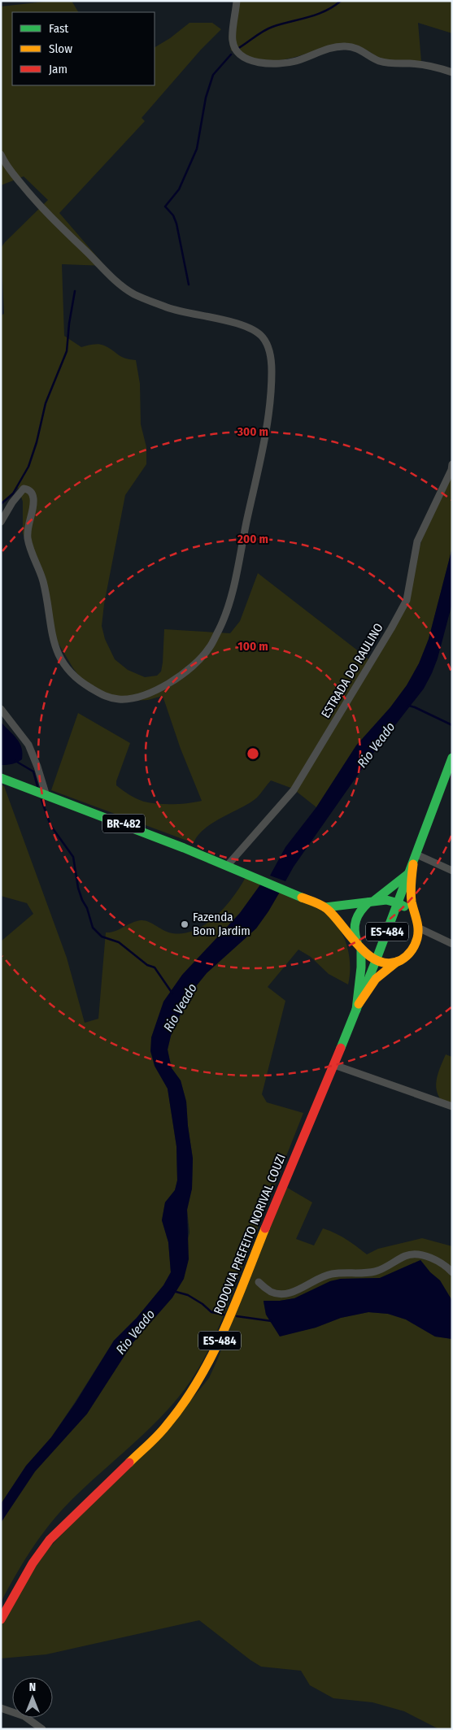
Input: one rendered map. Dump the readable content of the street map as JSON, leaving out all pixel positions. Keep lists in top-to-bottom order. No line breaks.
{"streets":{"main road":["BR-482","ES-484","RODOVIA PREFEITO NORIVAL COUZI"],"street":["ESTRADA DO RAULINO"]},"crossings":[["ESTRADA DO RAULINO","BR-482"],["BR-482","ES-484"],["ES-484","RODOVIA PREFEITO NORIVAL COUZI"]],"water":["Rio Veado"],"places":["Fazenda Bom Jardim"],"legend":["Fast","Slow","Jam"],"north":"top","rings":["300 m","200 m","100 m"]}
